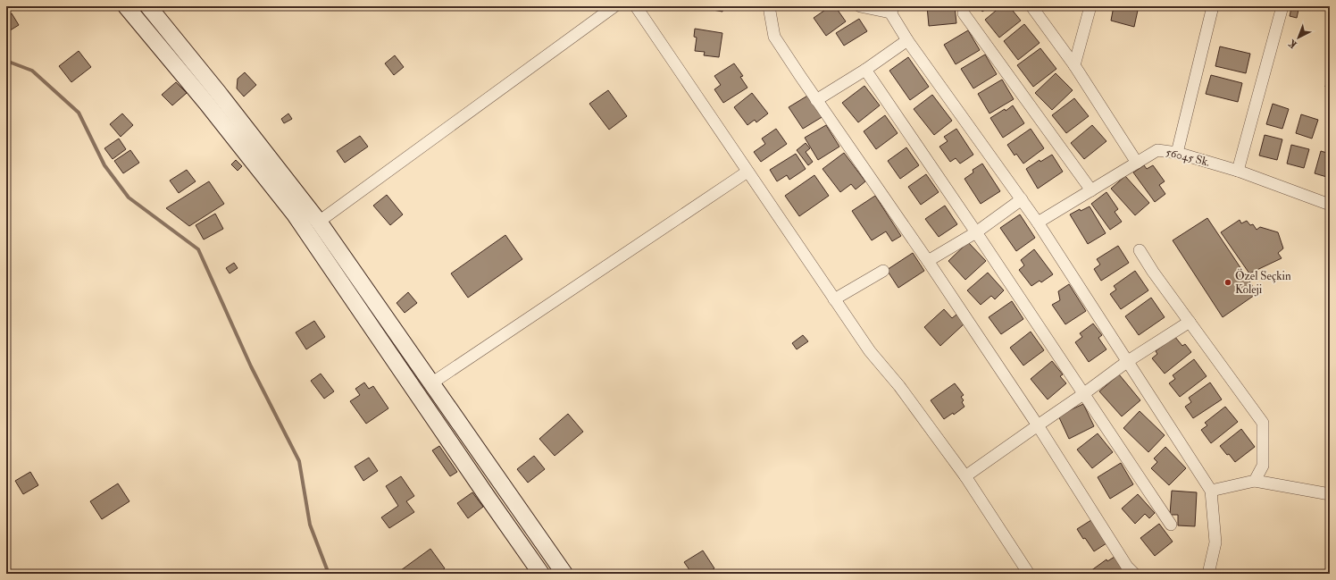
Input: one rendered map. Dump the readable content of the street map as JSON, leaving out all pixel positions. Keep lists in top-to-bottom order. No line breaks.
{"streets":{"street":["56045 Sk."]},"places":["Özel Seçkin Koleji"],"north":"bottom left"}
